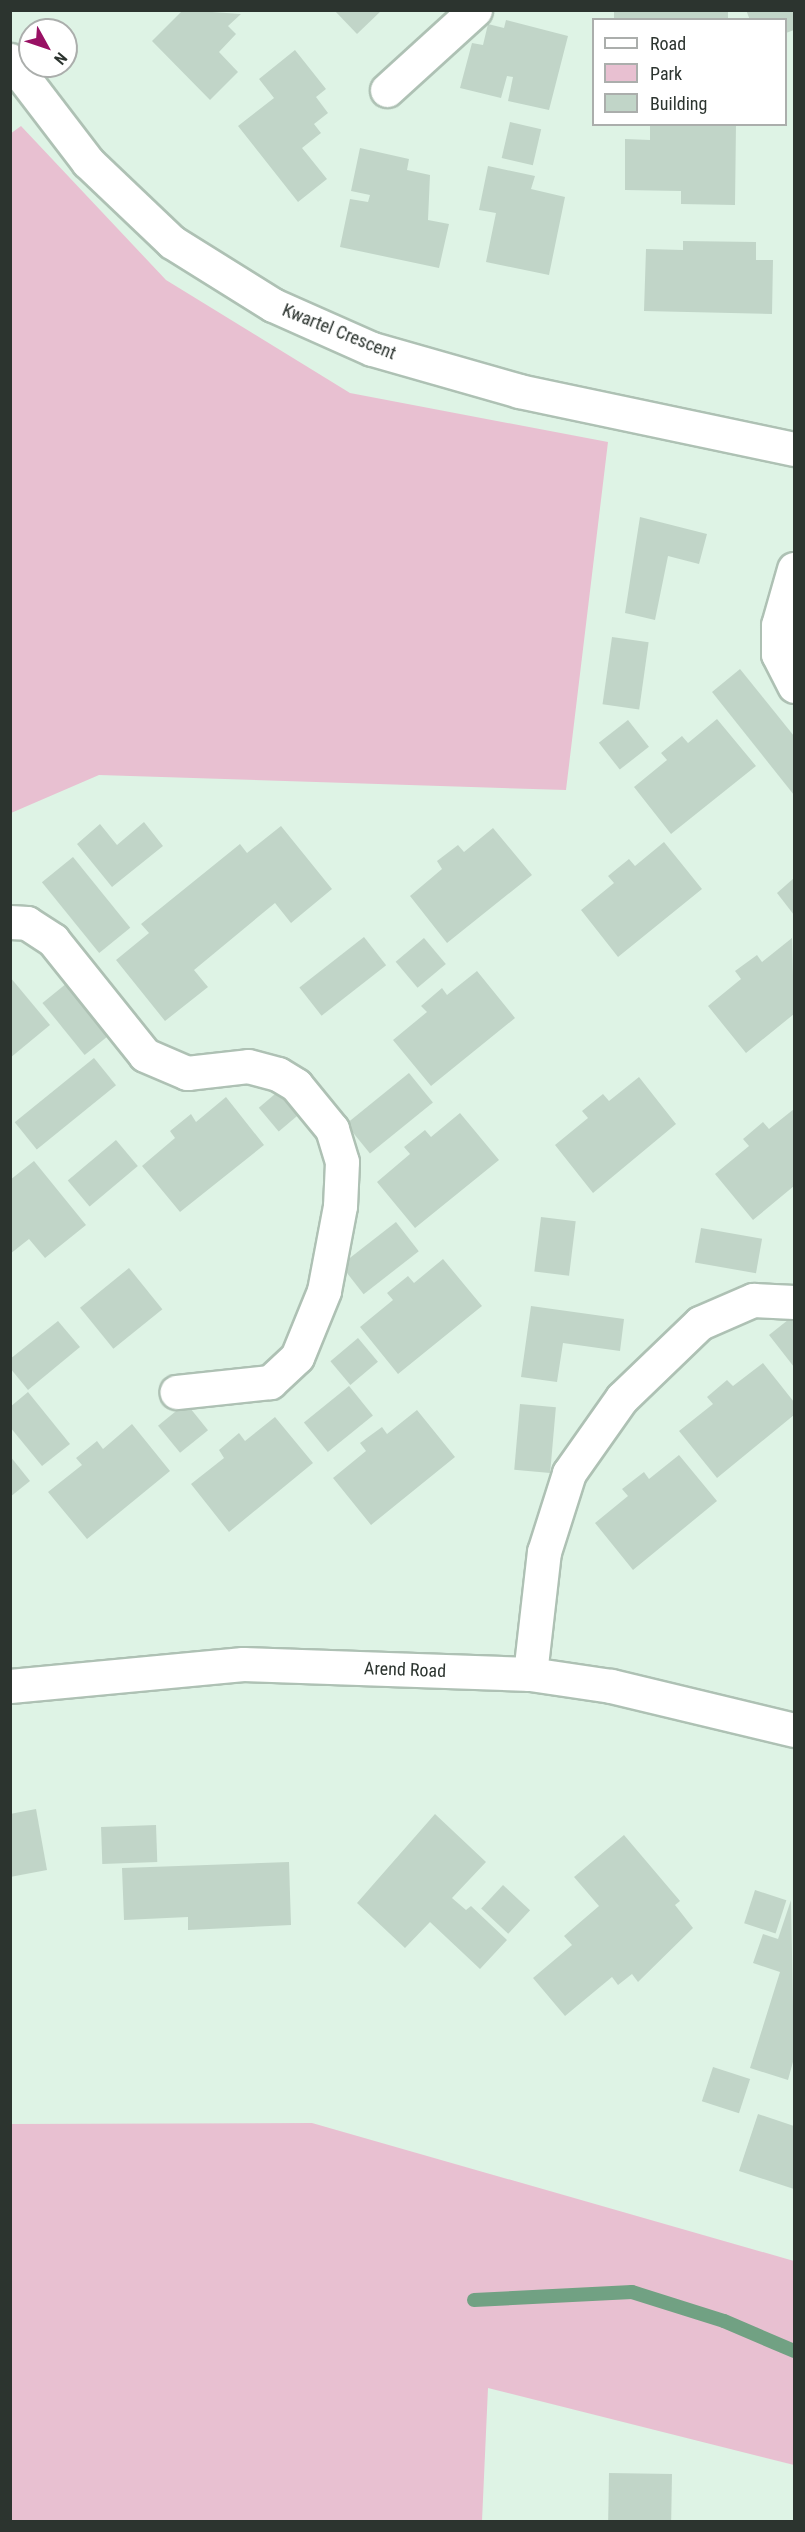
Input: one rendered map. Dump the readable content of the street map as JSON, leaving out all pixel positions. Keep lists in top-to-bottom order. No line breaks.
{"streets":{"street":["Kwartel Crescent","Arend Road"]},"legend":["Road","Park","Building"],"north":"bottom right"}
